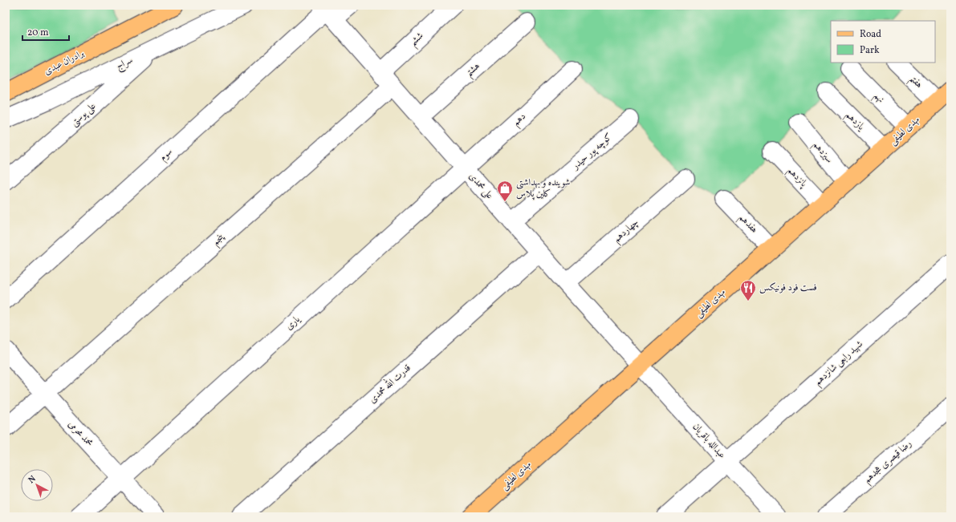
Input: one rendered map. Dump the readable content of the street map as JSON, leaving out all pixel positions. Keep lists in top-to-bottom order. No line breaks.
{"streets":{"main road":["برادران عبدی","مهدی لطیفی"],"street":["ششم","سراج","هشتم","هفتم","نهم","علی پوستی","دهم","یازدهم","کوچه پور حیدر","سیزدهم","سوم","پانزدهم","علی محمدی","هفدهم","چهاردهم","پنجم","یاری","شهید رابعی شانزدهم","قدرت الله محمدی","محمد محرمی","عبدالله باقریان","رضا قیصری هجدهم"]},"crossings":[["ششم","علی محمدی"],["سراج","علی پوستی"],["هشتم","علی محمدی"],["هفتم","مهدی لطیفی"],["نهم","مهدی لطیفی"],["دهم","علی محمدی"],["دهم","یاری"],["یازدهم","مهدی لطیفی"],["مهدی لطیفی","سیزدهم"],["مهدی لطیفی","پانزدهم"],["مهدی لطیفی","علی محمدی"],["مهدی لطیفی","هفدهم"],["مهدی لطیفی","عبدالله باقریان"],["کوچه پور حیدر","علی محمدی"],["سوم","علی محمدی"],["علی محمدی","چهاردهم"],["علی محمدی","پنجم"],["علی محمدی","یاری"],["علی محمدی","قدرت الله محمدی"],["علی محمدی","عبدالله باقریان"],["پنجم","محمد محرمی"],["یاری","محمد محرمی"],["شهید رابعی شانزدهم","عبدالله باقریان"]],"places":{"shop":["شوینده و بهداشتی کلین پلاس"],"restaurant":["فست فود فونیکس"]},"legend":["Road","Park"],"scale_bar":"20 m","north":"top left"}
